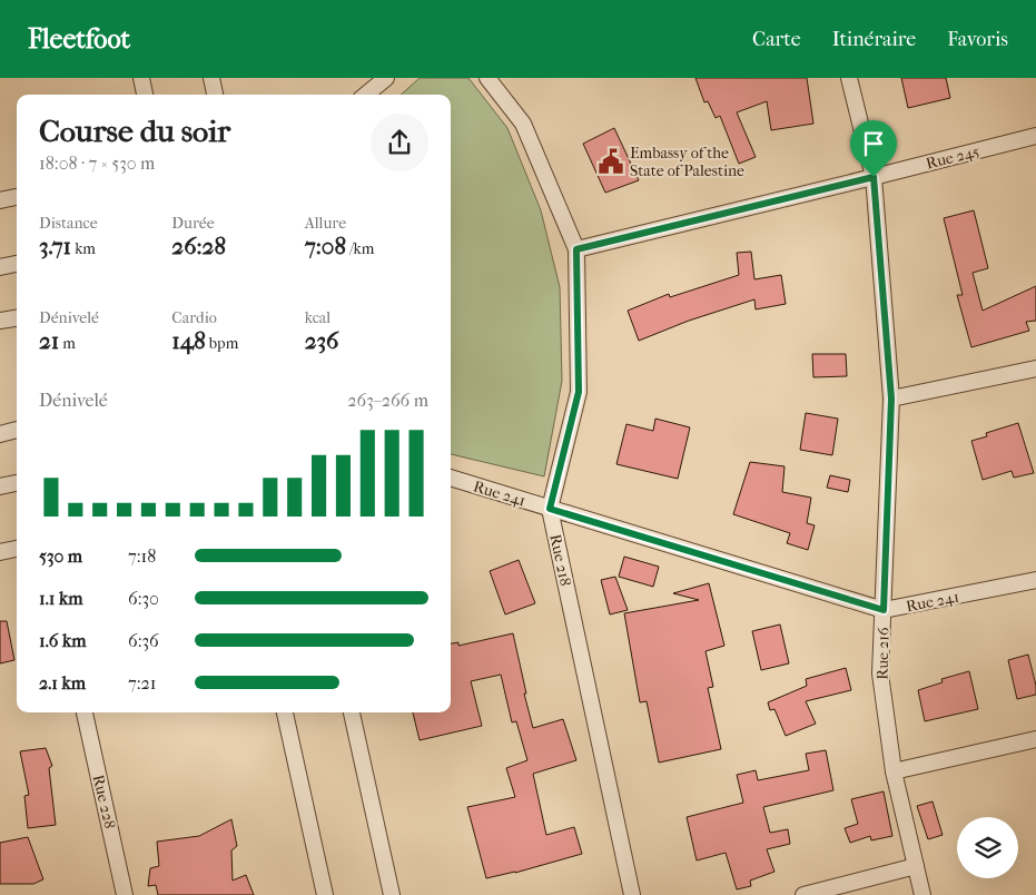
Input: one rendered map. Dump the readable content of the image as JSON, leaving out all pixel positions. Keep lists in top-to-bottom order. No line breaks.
{"streets":{"street":["Rue 245","Rue 241","Rue 218","Rue 216","Rue 228"]},"crossings":[["Rue 245","Rue 218"],["Rue 245","Rue 216"],["Rue 241","Rue 218"],["Rue 241","Rue 216"]],"places":{"public building":["Embassy of the State of Palestine"]},"page":{"header":"Fleetfoot","nav":["Carte","Itinéraire","Favoris"],"heading":["Course du soir","18:08 · 7 × 530 m"],"stats":[["Distance","3.71 km"],["Durée","26:28"],["Allure","7:08 /km"],["Dénivelé","21 m"],["Cardio","148 bpm"],["kcal","236"]],"chart":["Dénivelé","263–266 m"],"list":[{"name":"530 m","note":"7:18"},{"name":"1.1 km","note":"6:30"},{"name":"1.6 km","note":"6:36"},{"name":"2.1 km","note":"7:21"}]}}
